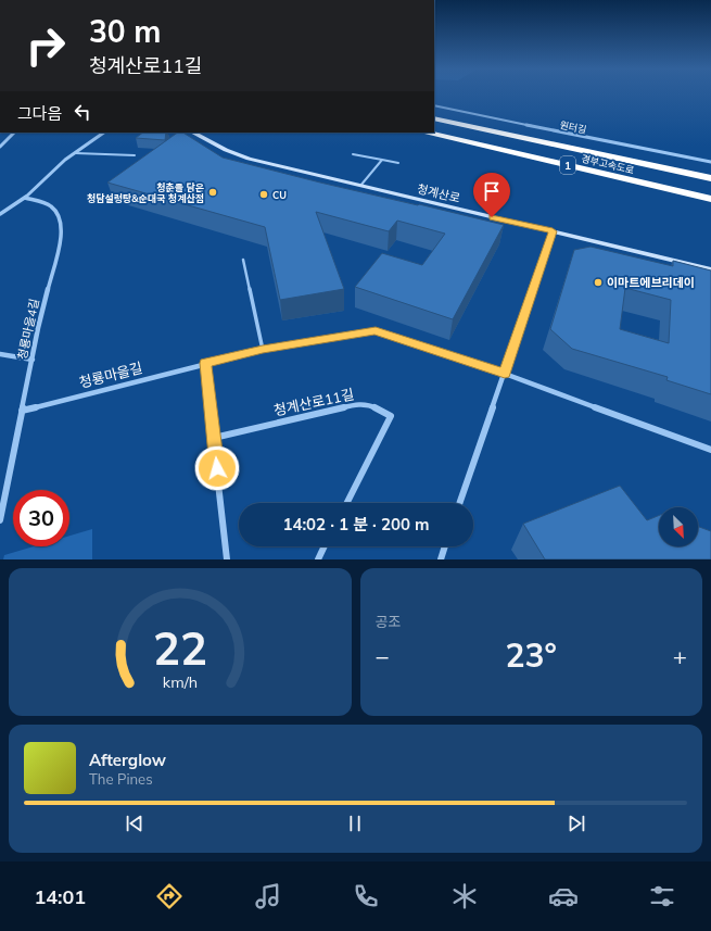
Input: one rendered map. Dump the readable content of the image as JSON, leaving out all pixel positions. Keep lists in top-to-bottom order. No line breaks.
{"streets":{"highway":["경부고속도로","1"],"street":["원터길","청계산로","청룡마을4길","청룡마을길","청계산로11길"]},"crossings":[["청룡마을4길","청룡마을길"]],"places":["청춘을 담은 청담설렁탕&순대국 청계산점","CU","이마트에브리데이"],"north":"bottom right","page":{"turn":["30 m","청계산로11길"],"then":"그다음","limit":"30","trip":"14:02 · 1 분 · 200 m","tile":"공조","heat":["−","23°","+"],"song":["Afterglow","The Pines"],"tabs":"14:01","gauge":["22","km/h"]}}
